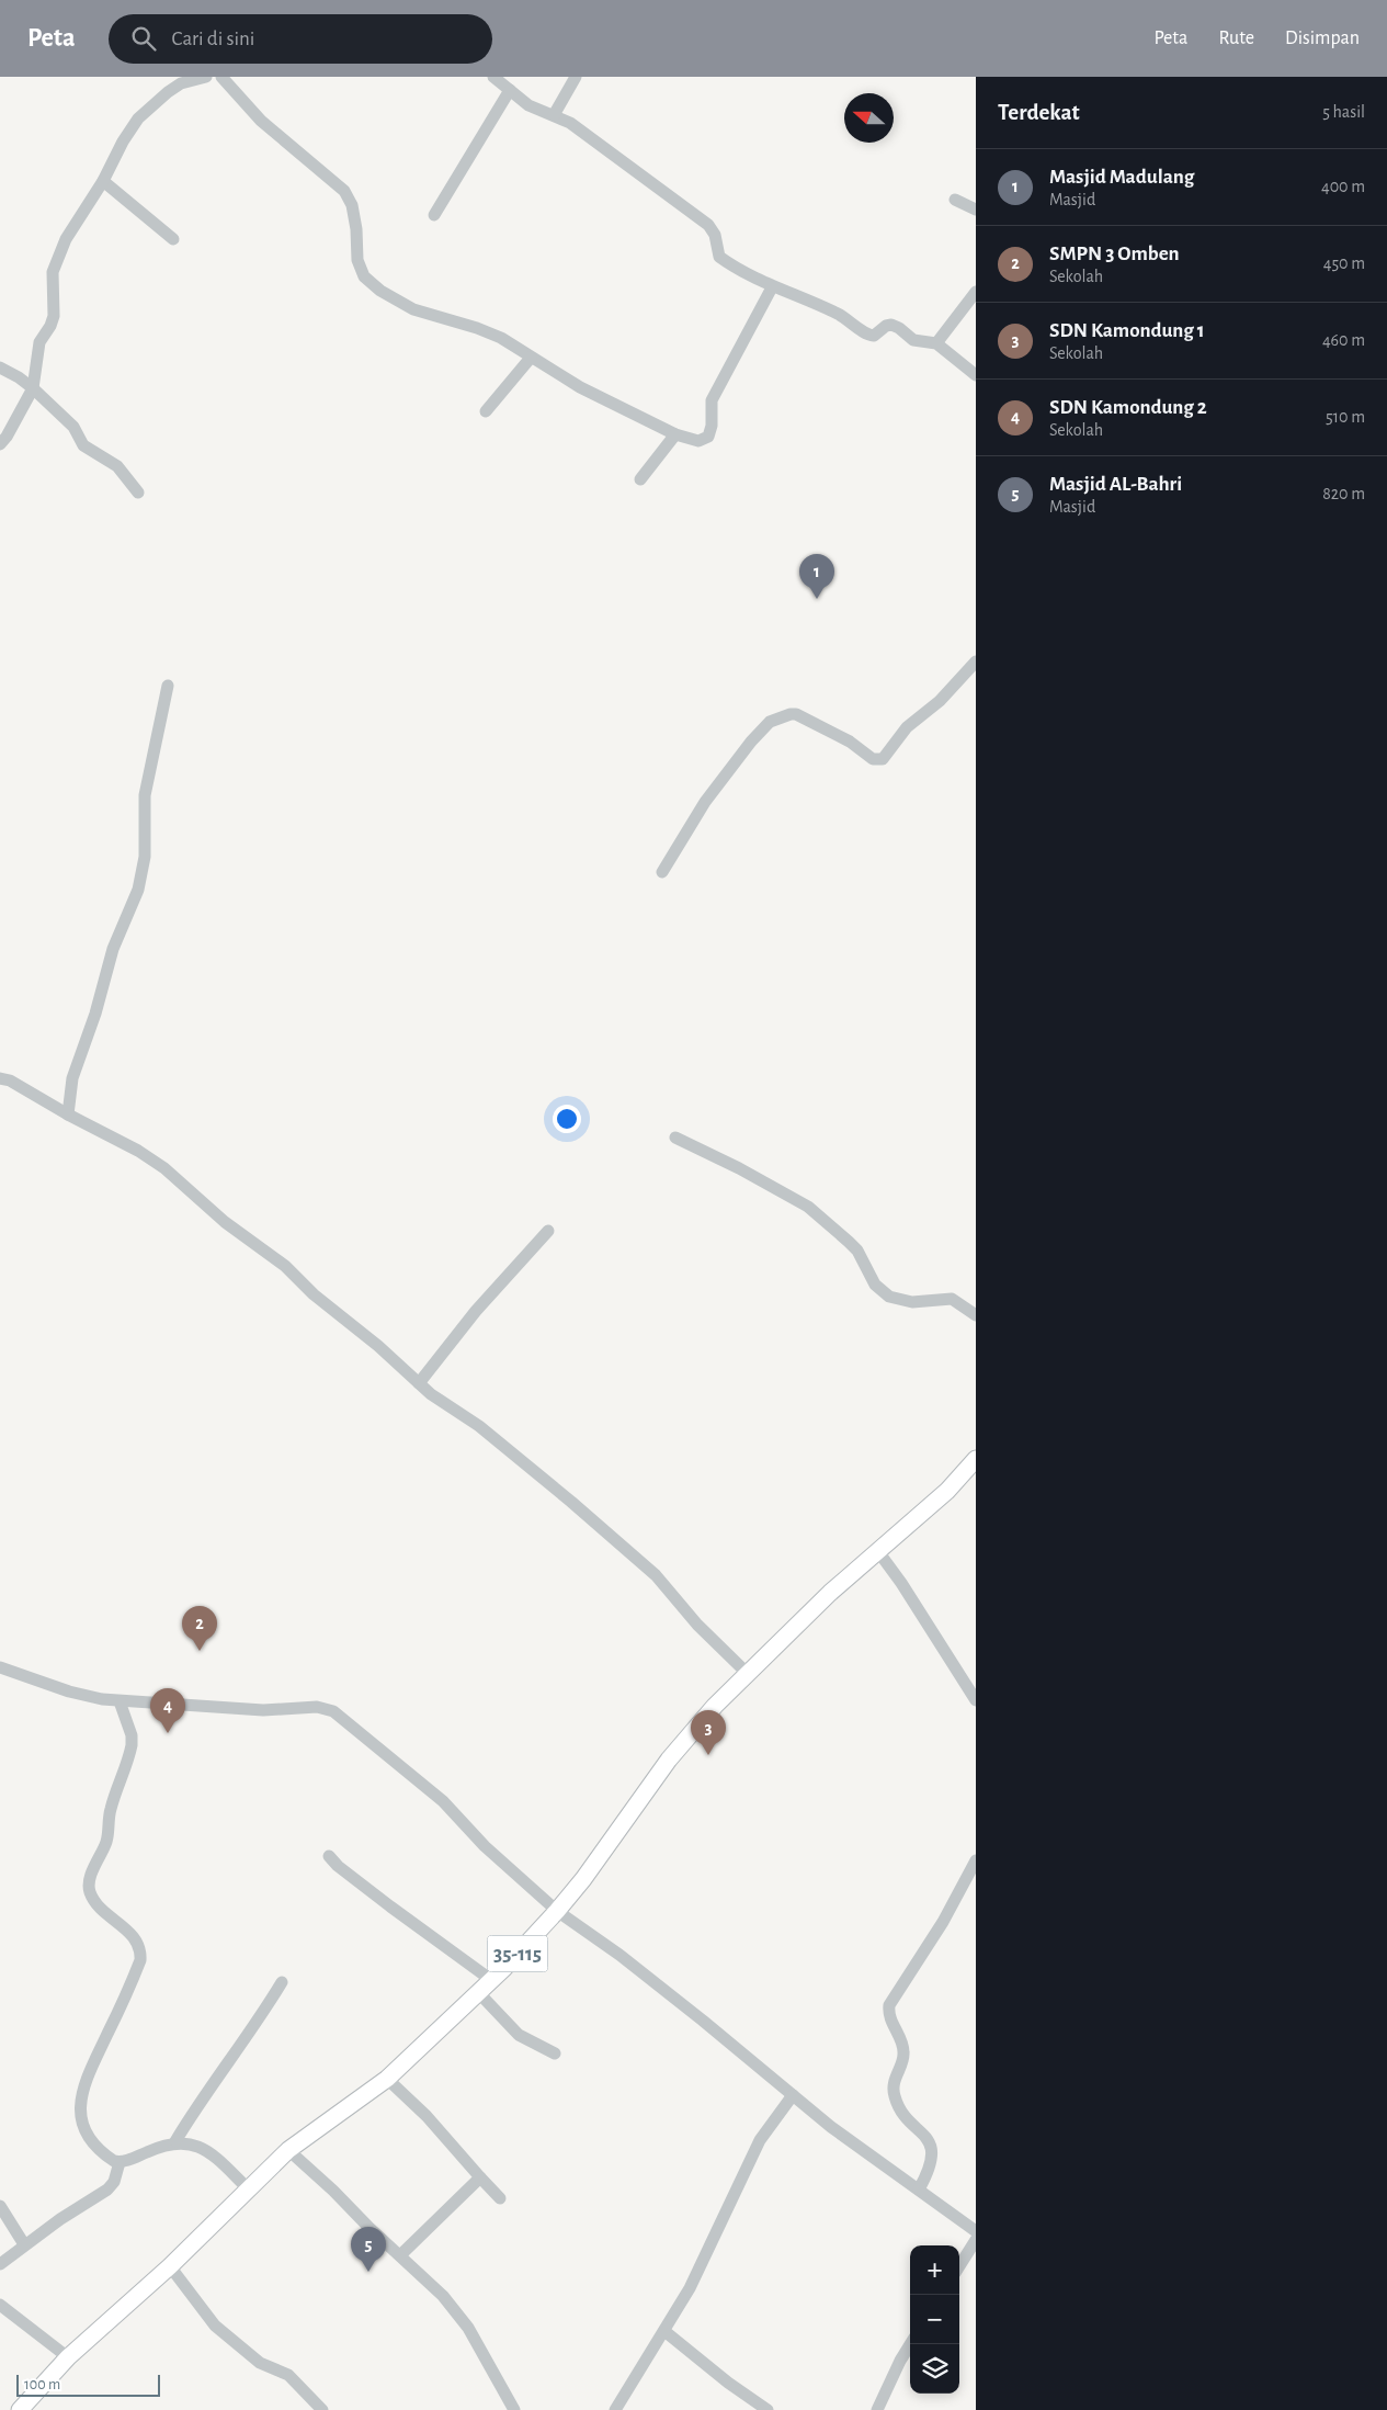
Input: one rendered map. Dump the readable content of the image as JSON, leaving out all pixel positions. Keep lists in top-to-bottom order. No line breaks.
{"streets":{"main road":["35-115"]},"scale_bar":"100 m","north":"left","page":{"header":"Peta","search":"Cari di sini","nav":["Peta","Rute","Disimpan"],"heading":["Terdekat","5 hasil"],"list":[{"mark":"1","name":"Masjid Madulang","note":"Masjid","value":"400 m"},{"mark":"2","name":"SMPN 3 Omben","note":"Sekolah","value":"450 m"},{"mark":"3","name":"SDN Kamondung 1","note":"Sekolah","value":"460 m"},{"mark":"4","name":"SDN Kamondung 2","note":"Sekolah","value":"510 m"},{"mark":"5","name":"Masjid AL-Bahri","note":"Masjid","value":"820 m"}],"pins":["1","2","4","3","5"],"map_buttons":["+","−"],"scale":"100 m"}}
